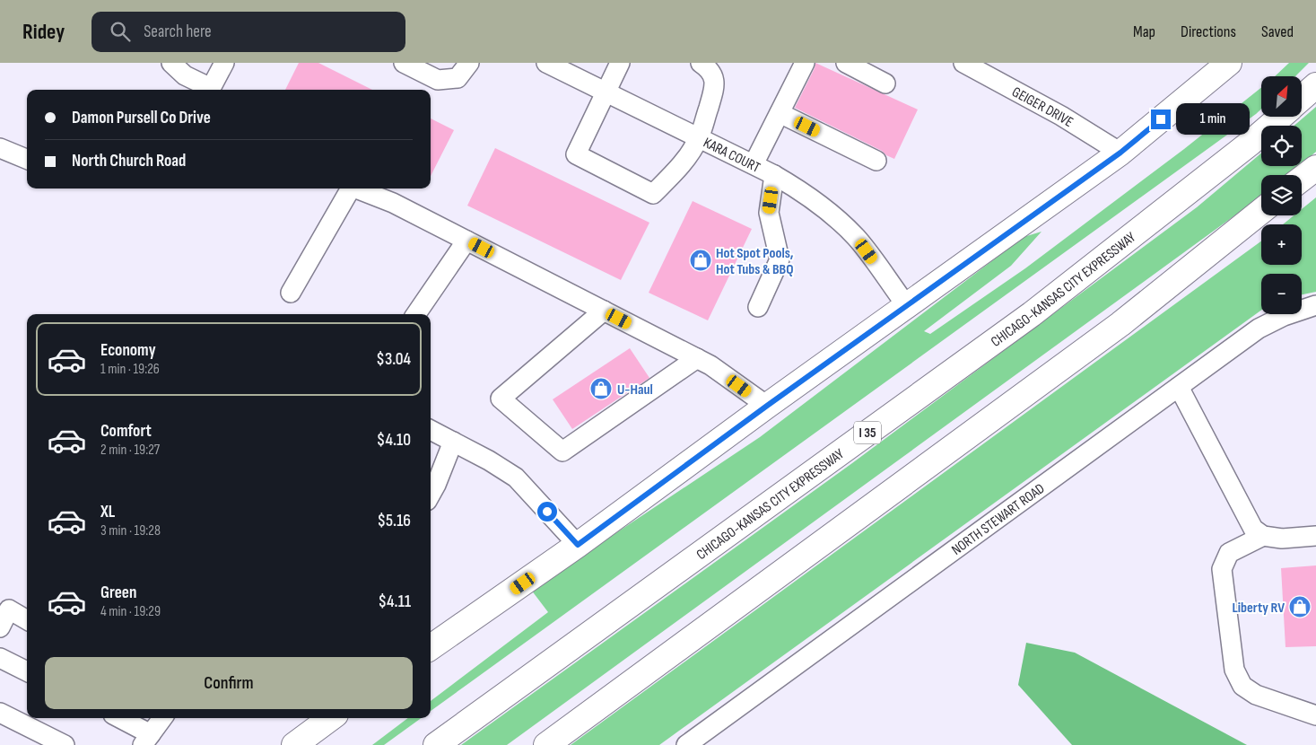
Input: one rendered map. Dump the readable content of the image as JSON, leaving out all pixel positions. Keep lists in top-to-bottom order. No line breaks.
{"streets":{"main road":["CHICAGO-KANSAS CITY EXPRESSWAY","I 35"],"street":["GEIGER DRIVE","KARA COURT","NORTH STEWART ROAD"]},"places":{"shop":["Hot Spot Pools, Hot Tubs & BBQ","U-Haul","Liberty RV"]},"north":"top right","page":{"header":"Ridey","search":"Search here","nav":["Map","Directions","Saved"],"map_buttons":["+","−"],"banner":["Damon Pursell Co Drive","North Church Road"],"bubble":"1 min","list":[{"name":"Economy","note":"1 min · 19:26","value":"$3.04"},{"name":"Comfort","note":"2 min · 19:27","value":"$4.10"},{"name":"XL","note":"3 min · 19:28","value":"$5.16"},{"name":"Green","note":"4 min · 19:29","value":"$4.11"}],"buttons":"Confirm"}}
